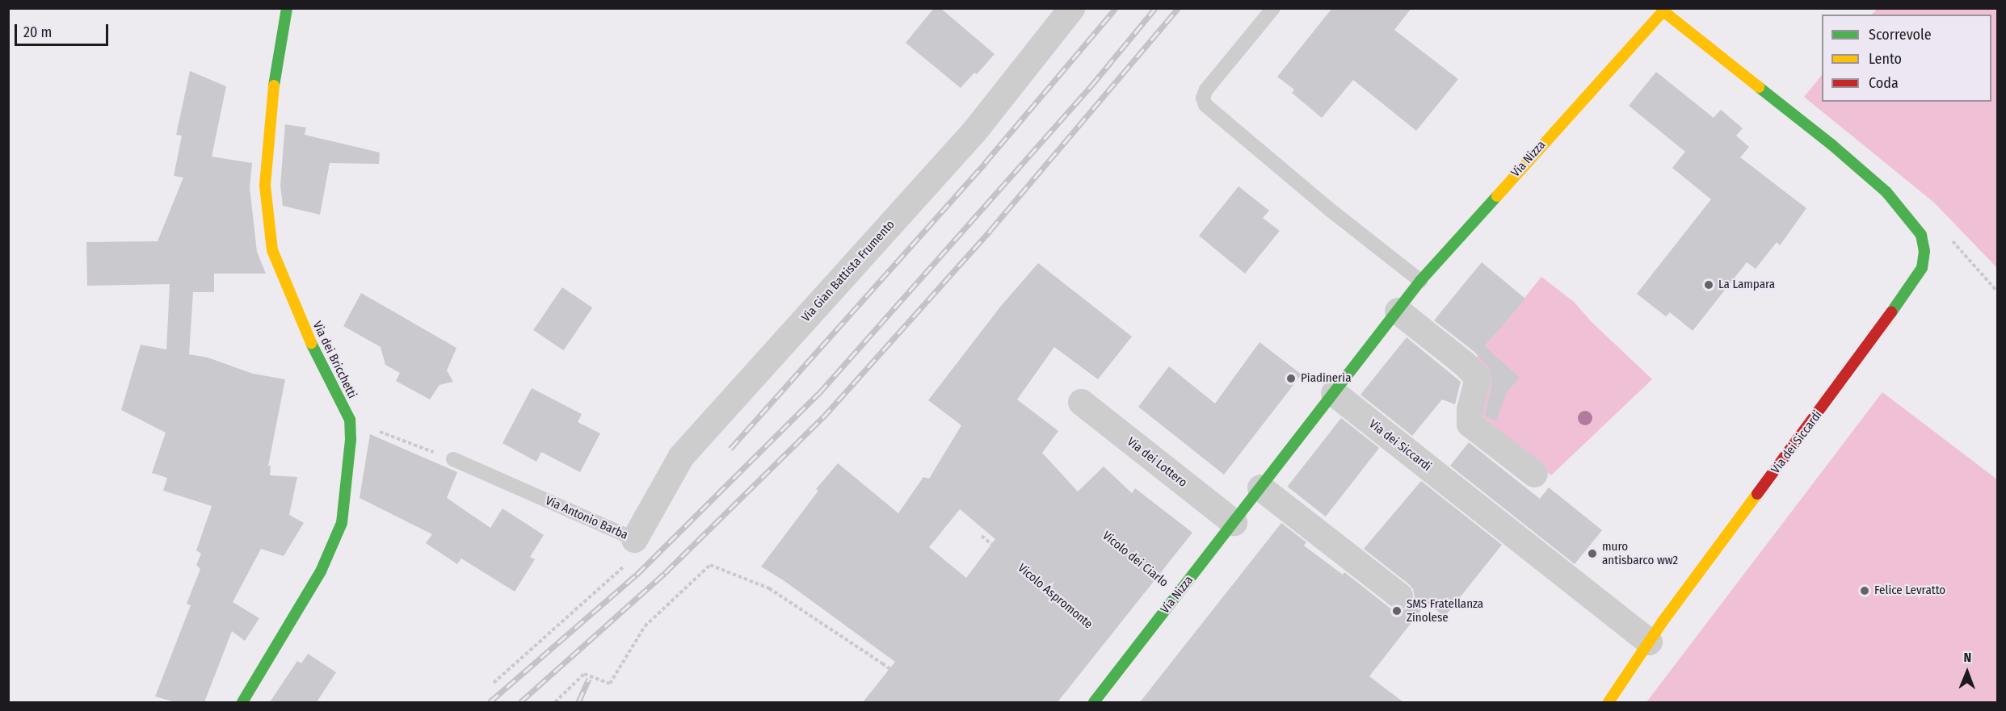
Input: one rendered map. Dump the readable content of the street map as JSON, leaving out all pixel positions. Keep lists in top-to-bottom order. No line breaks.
{"streets":{"street":["Via Nizza","Via Gian Battista Frumento","Via dei Bricchetti","Via dei Siccardi","Via dei Lottero"],"lane":["Via Antonio Barba"],"path":["Vicolo dei Ciarlo","Vicolo Aspromonte"]},"crossings":[["Via Nizza","Via dei Siccardi"],["Via Nizza","Via dei Lottero"],["Via Nizza","Vicolo dei Ciarlo"],["Via Nizza","Vicolo Aspromonte"],["Via Gian Battista Frumento","Via Antonio Barba"]],"places":["La Lampara","Piadineria","muro antisbarco ww2","Felice Levratto","SMS Fratellanza Zinolese"],"legend":["Scorrevole","Lento","Coda"],"scale_bar":"20 m","north":"top"}
